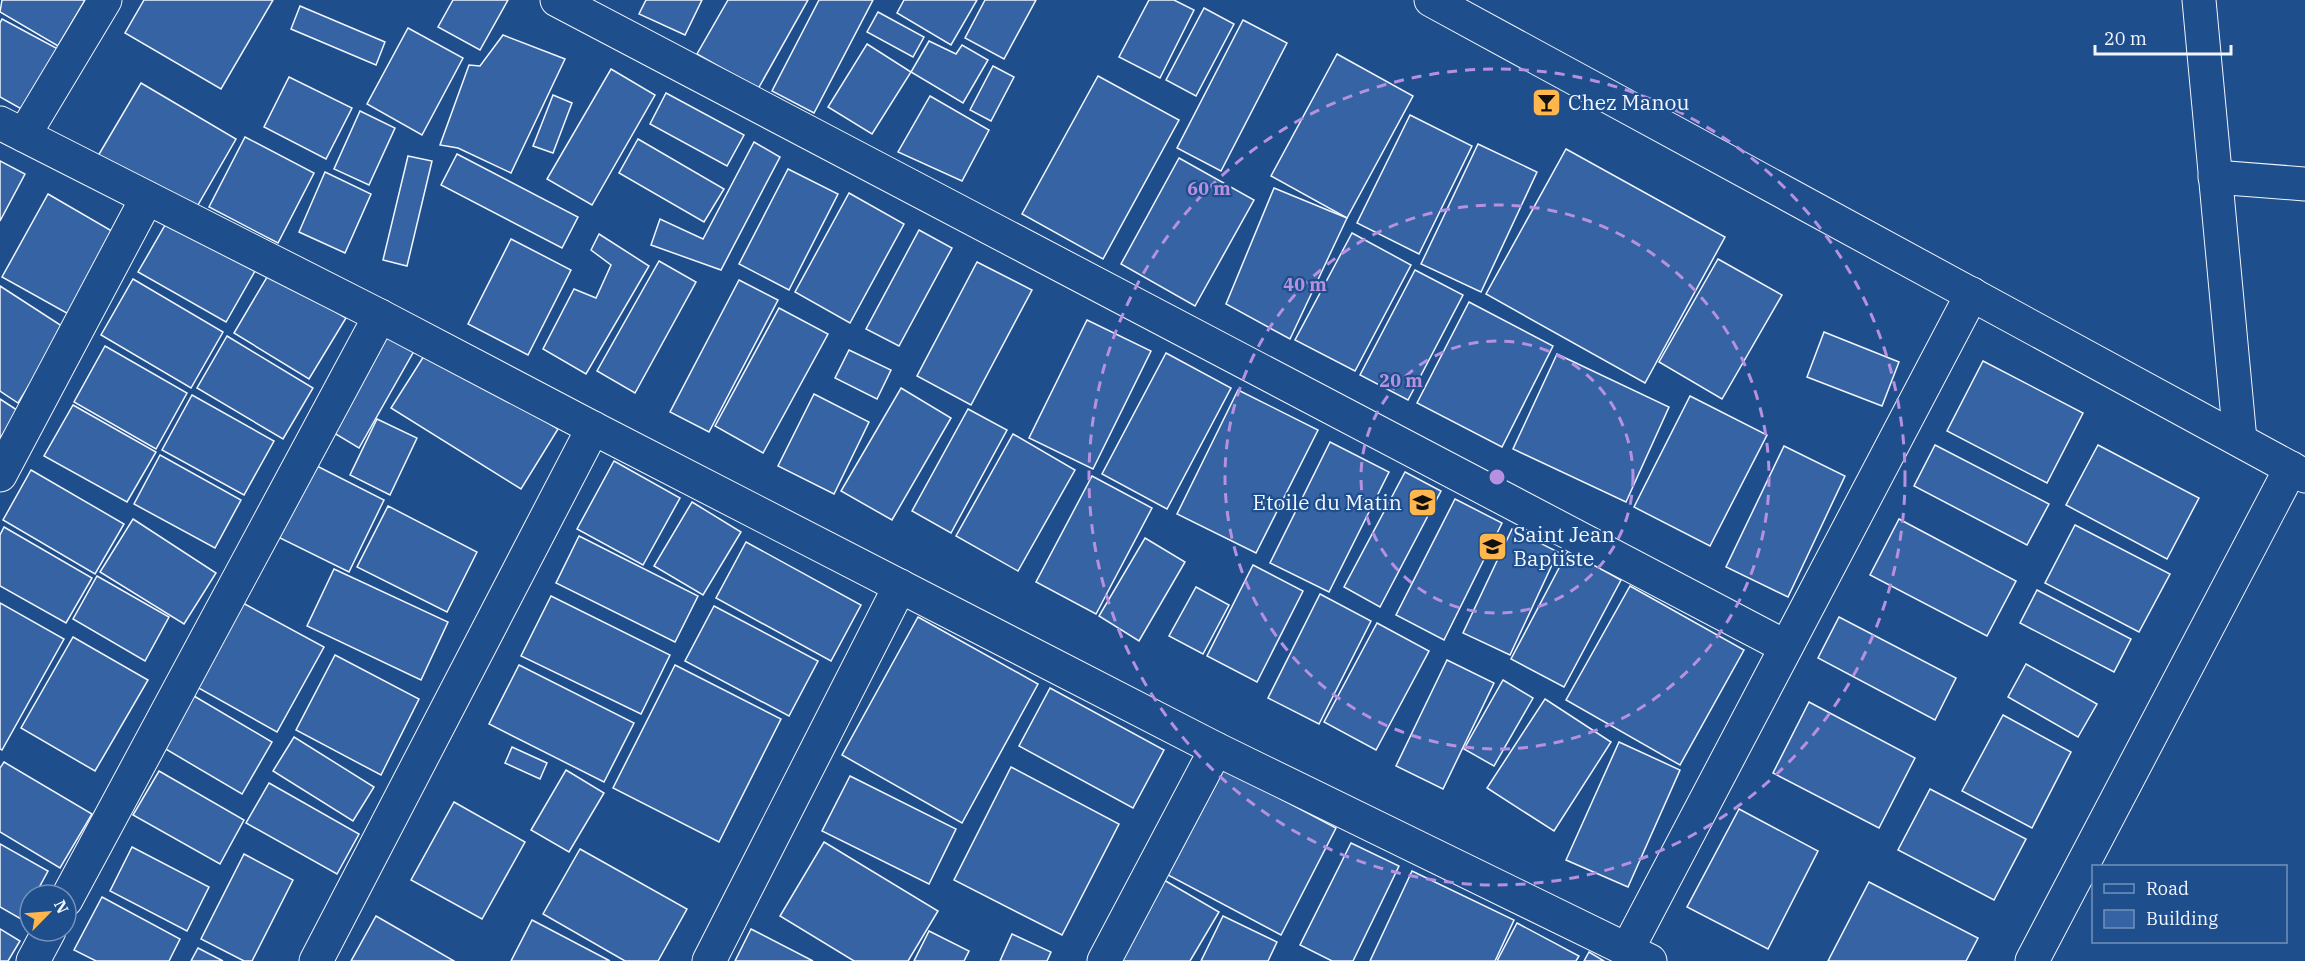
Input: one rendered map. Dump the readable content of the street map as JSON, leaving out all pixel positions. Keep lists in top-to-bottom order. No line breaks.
{"places":{"bar":["Chez Manou"],"school or university":["Etoile du Matin","Saint Jean Baptiste"]},"legend":["Road","Building"],"scale_bar":"20 m","north":"top right","rings":["60 m","40 m","20 m"]}
